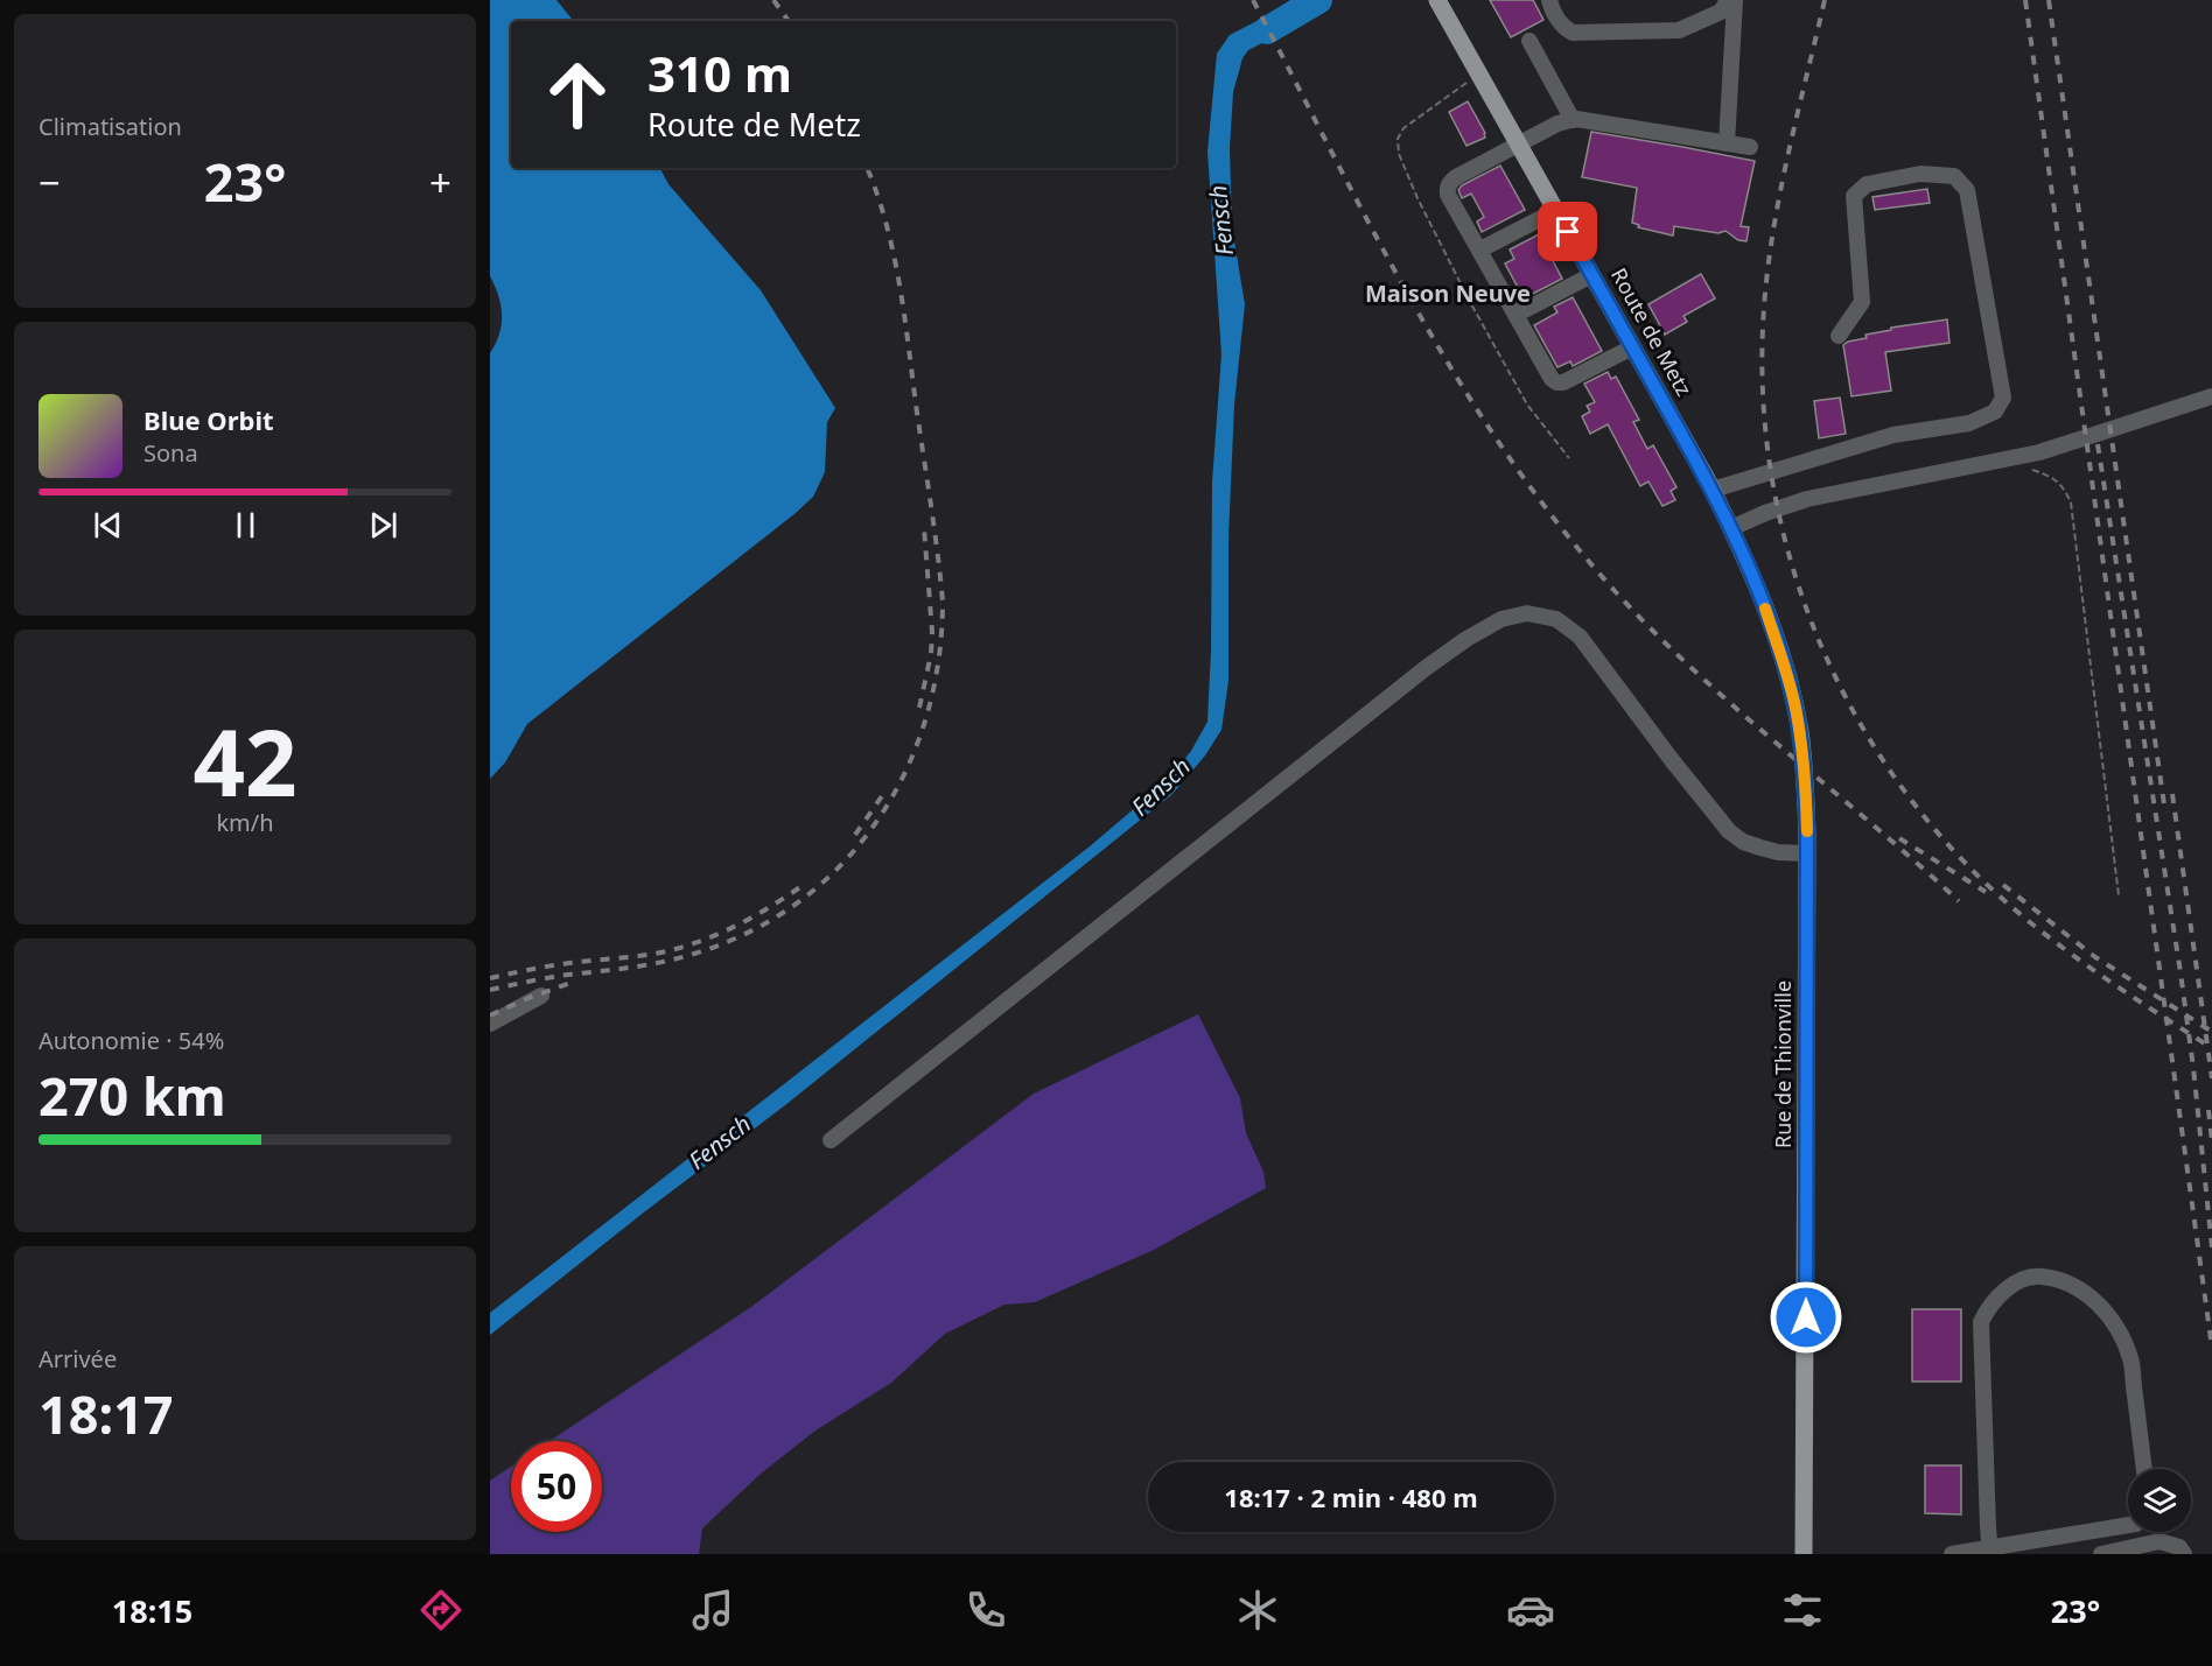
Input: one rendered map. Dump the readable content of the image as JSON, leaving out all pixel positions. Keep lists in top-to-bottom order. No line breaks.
{"streets":{"main road":["Route de Metz","Rue de Thionville"]},"crossings":[["Route de Metz","Rue de Thionville"]],"districts":["Maison Neuve"],"water":["Fensch"],"page":{"tile":["Climatisation",["42","km/h"],["Autonomie · 54%","270 km"],["Arrivée","18:17"]],"turn":["310 m","Route de Metz"],"heat":["−","23°","+"],"song":["Blue Orbit","Sona"],"limit":"50","trip":"18:17 · 2 min · 480 m","tabs":["18:15","23°"]}}
